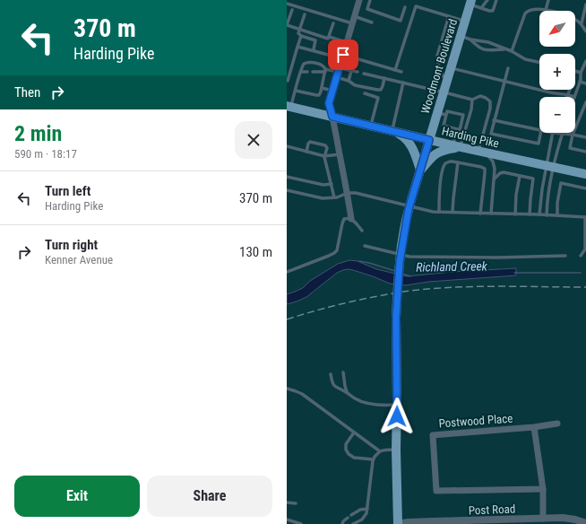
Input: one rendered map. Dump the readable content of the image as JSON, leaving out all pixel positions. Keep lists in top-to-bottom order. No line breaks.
{"streets":{"main road":["Woodmont Boulevard","Harding Pike"],"street":["Postwood Place","Post Road"]},"crossings":[["Woodmont Boulevard","Harding Pike"],["Woodmont Boulevard","Post Road"]],"water":["Richland Creek"],"north":"bottom left","page":{"turn":["370 m","Harding Pike"],"map_buttons":["+","−"],"then":"Then","heading":["2 min","590 m · 18:17"],"list":[{"name":"Turn left","note":"Harding Pike","value":"370 m"},{"name":"Turn right","note":"Kenner Avenue","value":"130 m"}],"buttons":["Exit","Share"]}}
